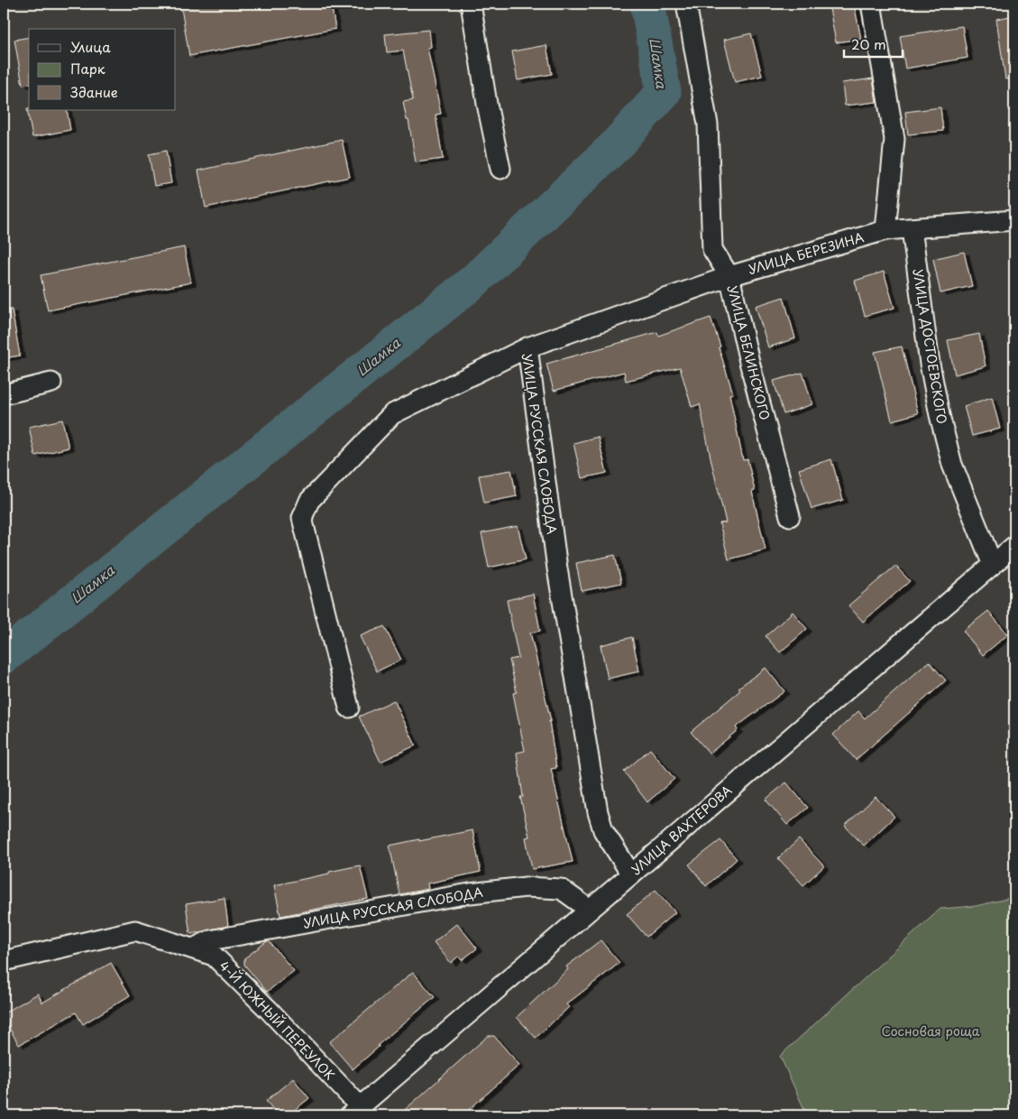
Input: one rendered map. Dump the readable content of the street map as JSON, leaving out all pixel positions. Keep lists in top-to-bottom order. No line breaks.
{"streets":{"street":["УЛИЦА БЕРЕЗИНА","УЛИЦА ДОСТОЕВСКОГО","УЛИЦА БЕЛИНСКОГО","УЛИЦА РУССКАЯ СЛОБОДА","УЛИЦА ВАХТЕРОВА","4-Й ЮЖНЫЙ ПЕРЕУЛОК"]},"crossings":[["УЛИЦА БЕРЕЗИНА","УЛИЦА ДОСТОЕВСКОГО"],["УЛИЦА БЕРЕЗИНА","УЛИЦА БЕЛИНСКОГО"],["УЛИЦА БЕРЕЗИНА","УЛИЦА РУССКАЯ СЛОБОДА"],["УЛИЦА ДОСТОЕВСКОГО","УЛИЦА ВАХТЕРОВА"],["УЛИЦА РУССКАЯ СЛОБОДА","УЛИЦА ВАХТЕРОВА"],["УЛИЦА РУССКАЯ СЛОБОДА","4-Й ЮЖНЫЙ ПЕРЕУЛОК"],["УЛИЦА ВАХТЕРОВА","4-Й ЮЖНЫЙ ПЕРЕУЛОК"]],"water":["Шамка"],"parks":["Сосновая роща"],"legend":["Улица","Парк","Здание"],"scale_bar":"20 m"}
